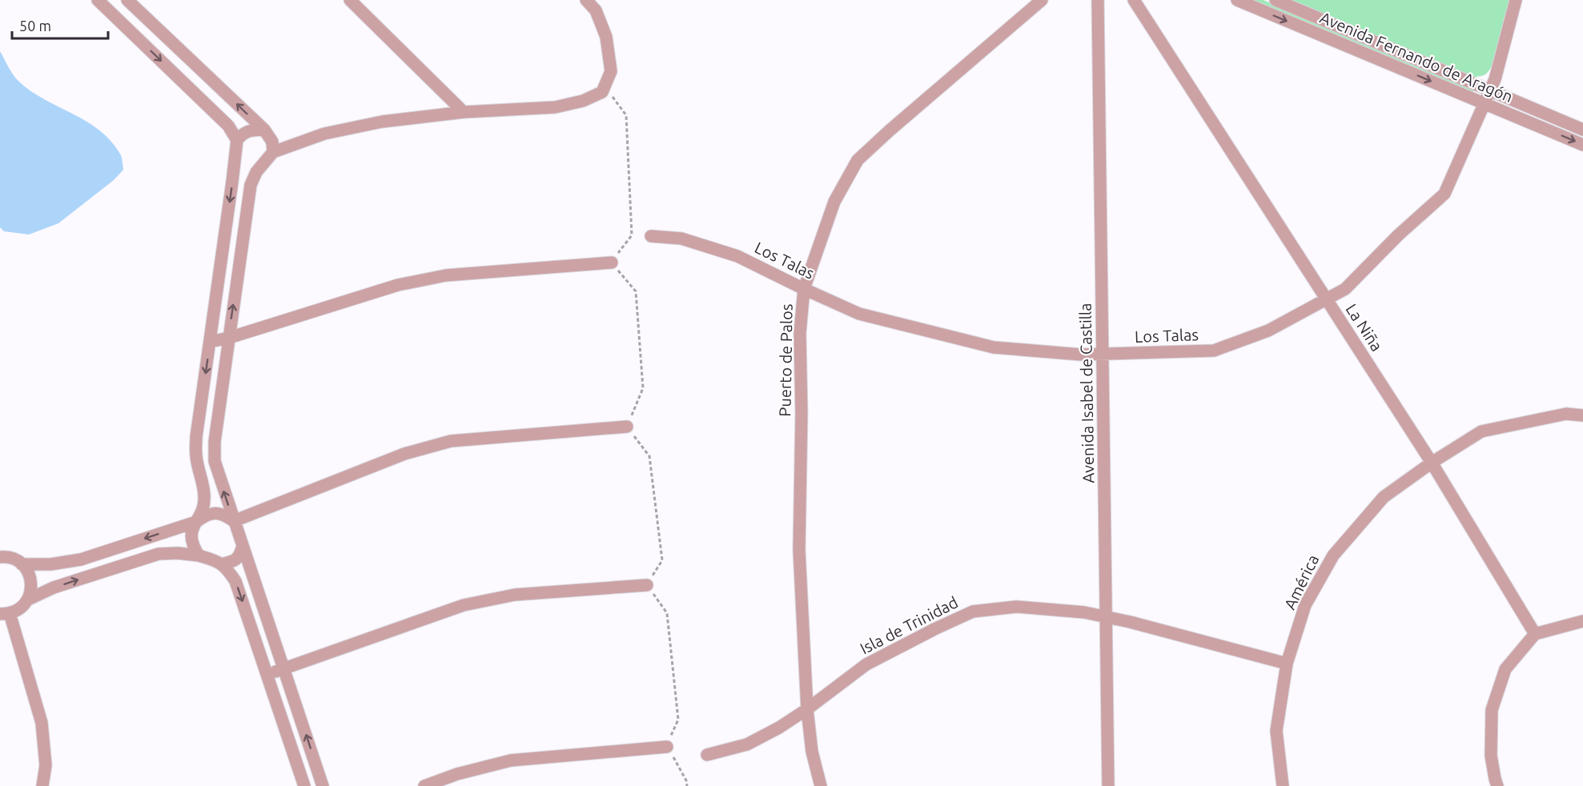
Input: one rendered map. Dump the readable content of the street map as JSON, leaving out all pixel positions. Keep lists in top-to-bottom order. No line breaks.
{"streets":{"street":["Avenida Fernando de Aragón","Los Talas","La Niña","Puerto de Palos","Avenida Isabel de Castilla","América","Isla de Trinidad"]},"crossings":[["Avenida Fernando de Aragón","Los Talas"],["Los Talas","La Niña"],["Los Talas","Puerto de Palos"],["Los Talas","Avenida Isabel de Castilla"],["La Niña","América"],["Puerto de Palos","Isla de Trinidad"],["Avenida Isabel de Castilla","Isla de Trinidad"],["América","Isla de Trinidad"]],"scale_bar":"50 m"}
